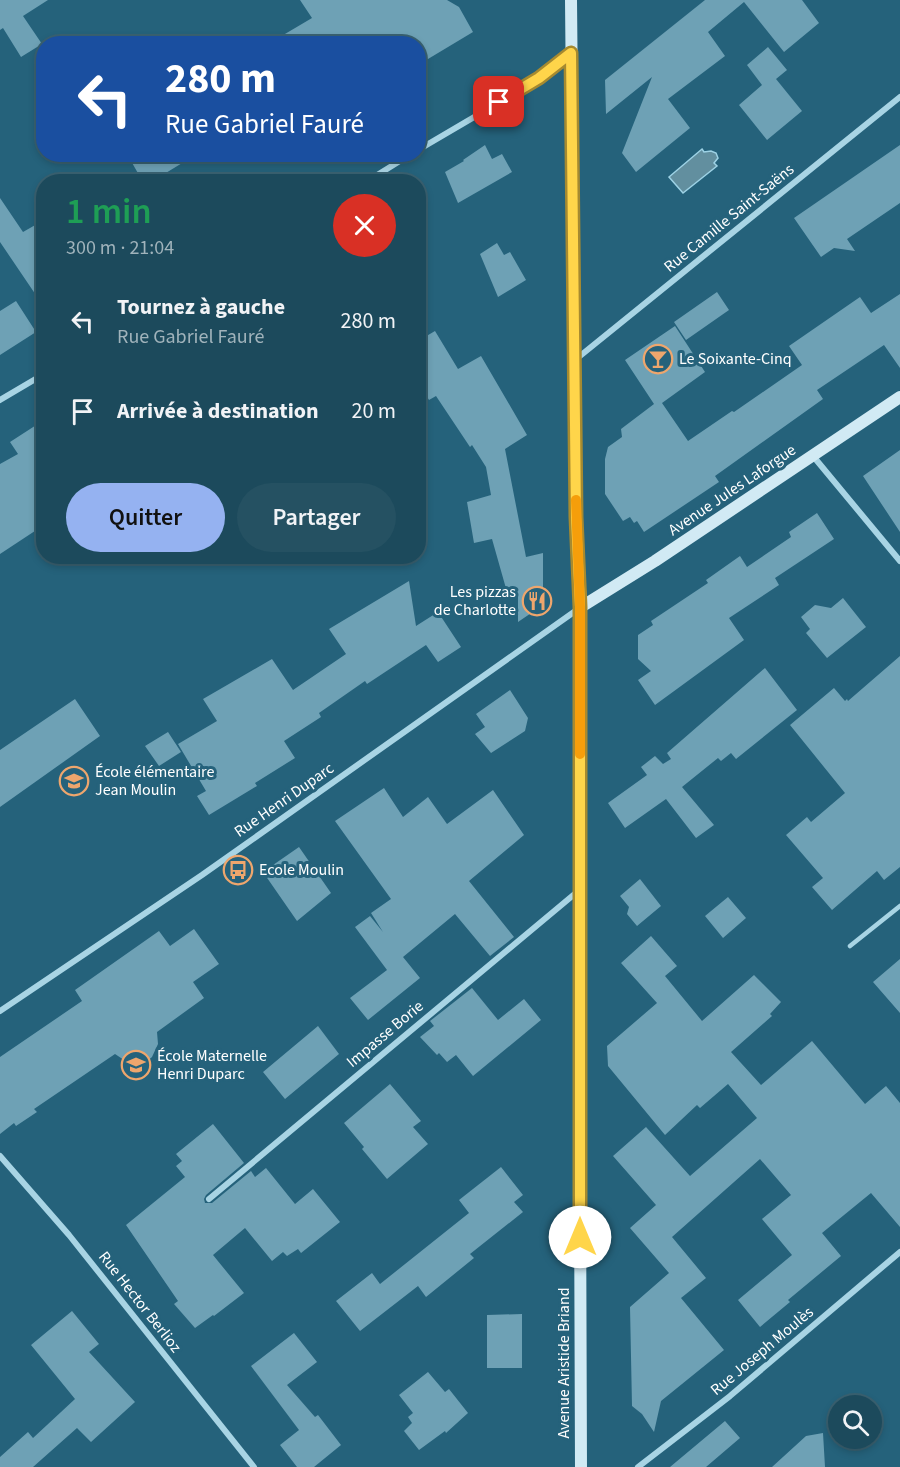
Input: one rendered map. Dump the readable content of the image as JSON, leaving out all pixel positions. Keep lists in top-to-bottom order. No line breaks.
{"streets":{"main road":["Avenue Jules Laforgue","Avenue Aristide Briand"],"street":["Rue Camille Saint-Saëns","Rue Henri Duparc","Impasse Borie","Rue Hector Berlioz","Rue Joseph Moulès"]},"crossings":[["Rue Camille Saint-Saëns","Avenue Aristide Briand"],["Avenue Jules Laforgue","Rue Henri Duparc"],["Avenue Jules Laforgue","Avenue Aristide Briand"],["Rue Henri Duparc","Avenue Aristide Briand"],["Impasse Borie","Avenue Aristide Briand"]],"places":{"bar":["Le Soixante-Cinq"],"restaurant":["Les pizzas de Charlotte"],"school or university":["École élémentaire Jean Moulin","École Maternelle Henri Duparc"],"bus stop":["Ecole Moulin"]},"page":{"turn":["280 m","Rue Gabriel Fauré"],"heading":["1 min","300 m · 21:04"],"list":[{"name":"Tournez à gauche","note":"Rue Gabriel Fauré","value":"280 m"},{"name":"Arrivée à destination","value":"20 m"}],"buttons":["Quitter","Partager"]}}
